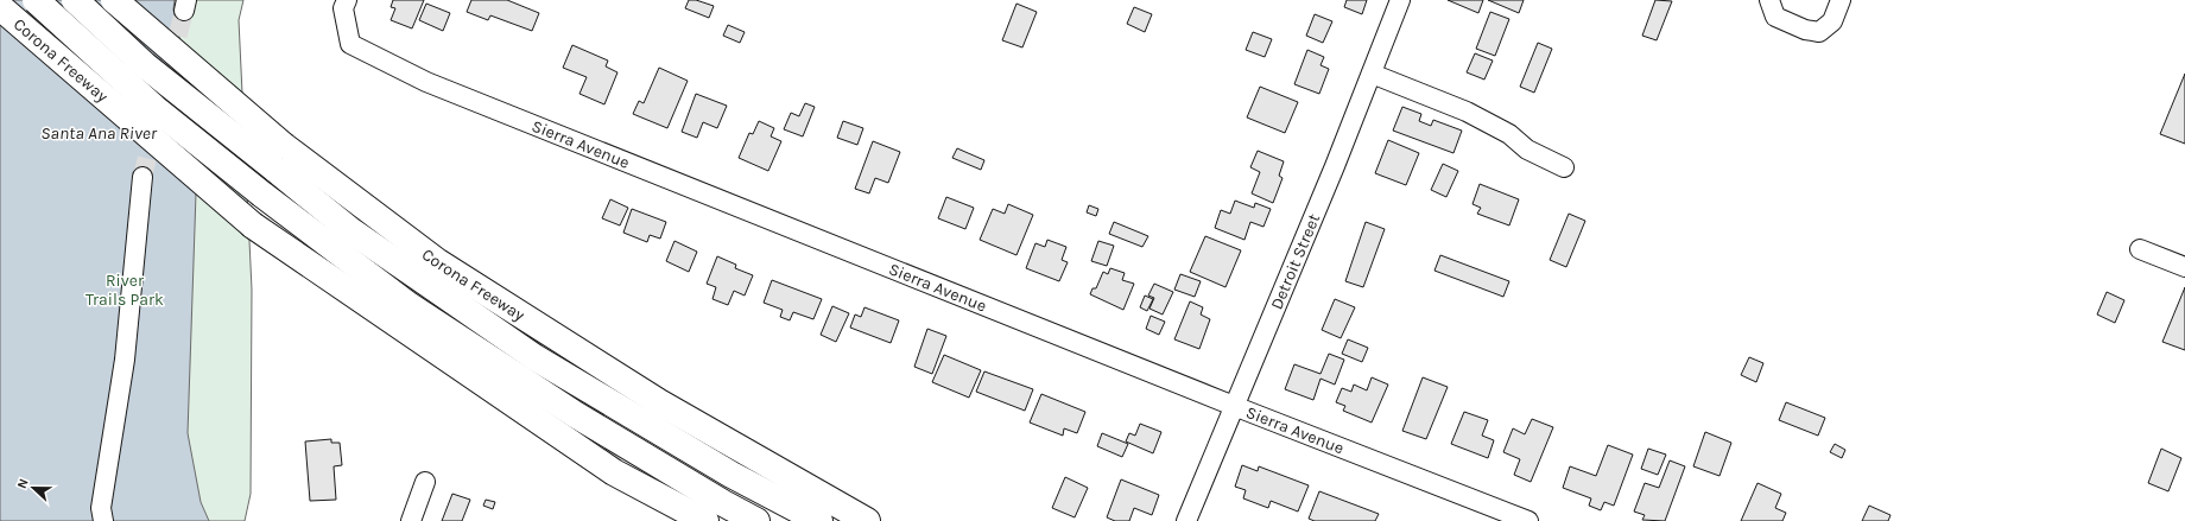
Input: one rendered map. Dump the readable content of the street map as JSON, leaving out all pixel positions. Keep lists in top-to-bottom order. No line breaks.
{"streets":{"highway":["Corona Freeway"],"street":["Sierra Avenue","Detroit Street"]},"crossings":[["Sierra Avenue","Detroit Street"]],"water":["Santa Ana River"],"parks":["River Trails Park"],"north":"left"}
